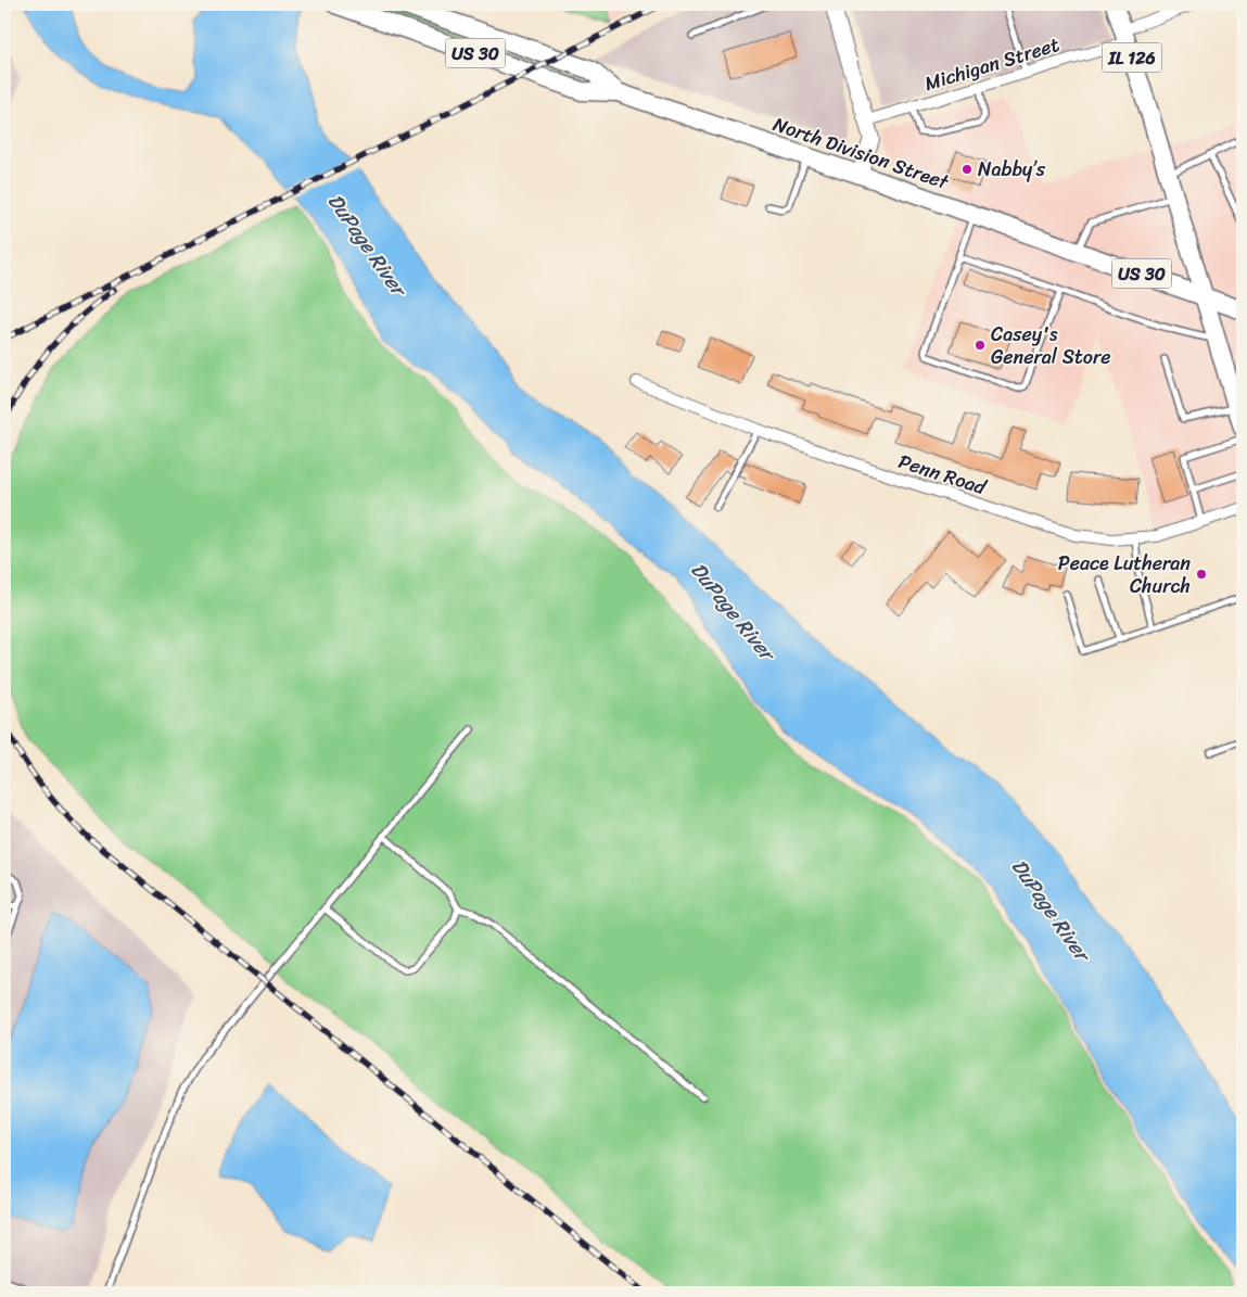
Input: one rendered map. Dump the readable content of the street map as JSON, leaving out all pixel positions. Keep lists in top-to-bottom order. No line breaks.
{"streets":{"main road":["US 30","IL 126","North Division Street"],"street":["Michigan Street","Penn Road"]},"crossings":[["IL 126","Michigan Street"]],"water":["DuPage River"],"places":["Nabby’s","Casey's General Store","Peace Lutheran Church"]}
